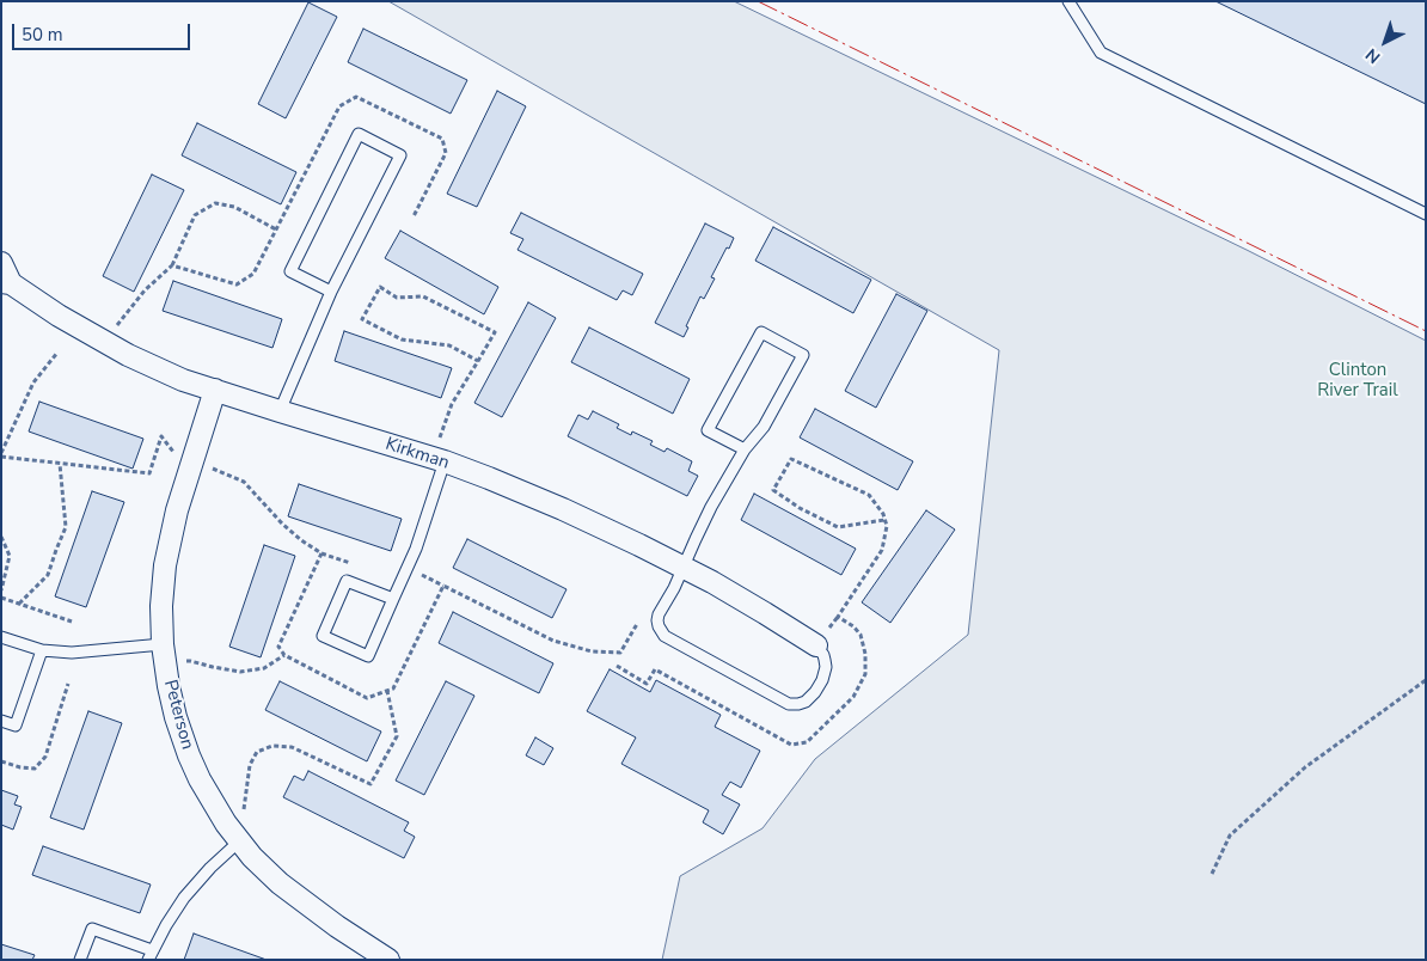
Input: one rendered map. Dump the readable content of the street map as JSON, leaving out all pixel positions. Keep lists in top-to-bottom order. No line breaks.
{"streets":{"street":["Kirkman","Peterson"]},"crossings":[["Kirkman","Peterson"]],"parks":["Clinton River Trail"],"scale_bar":"50 m","north":"bottom left"}
